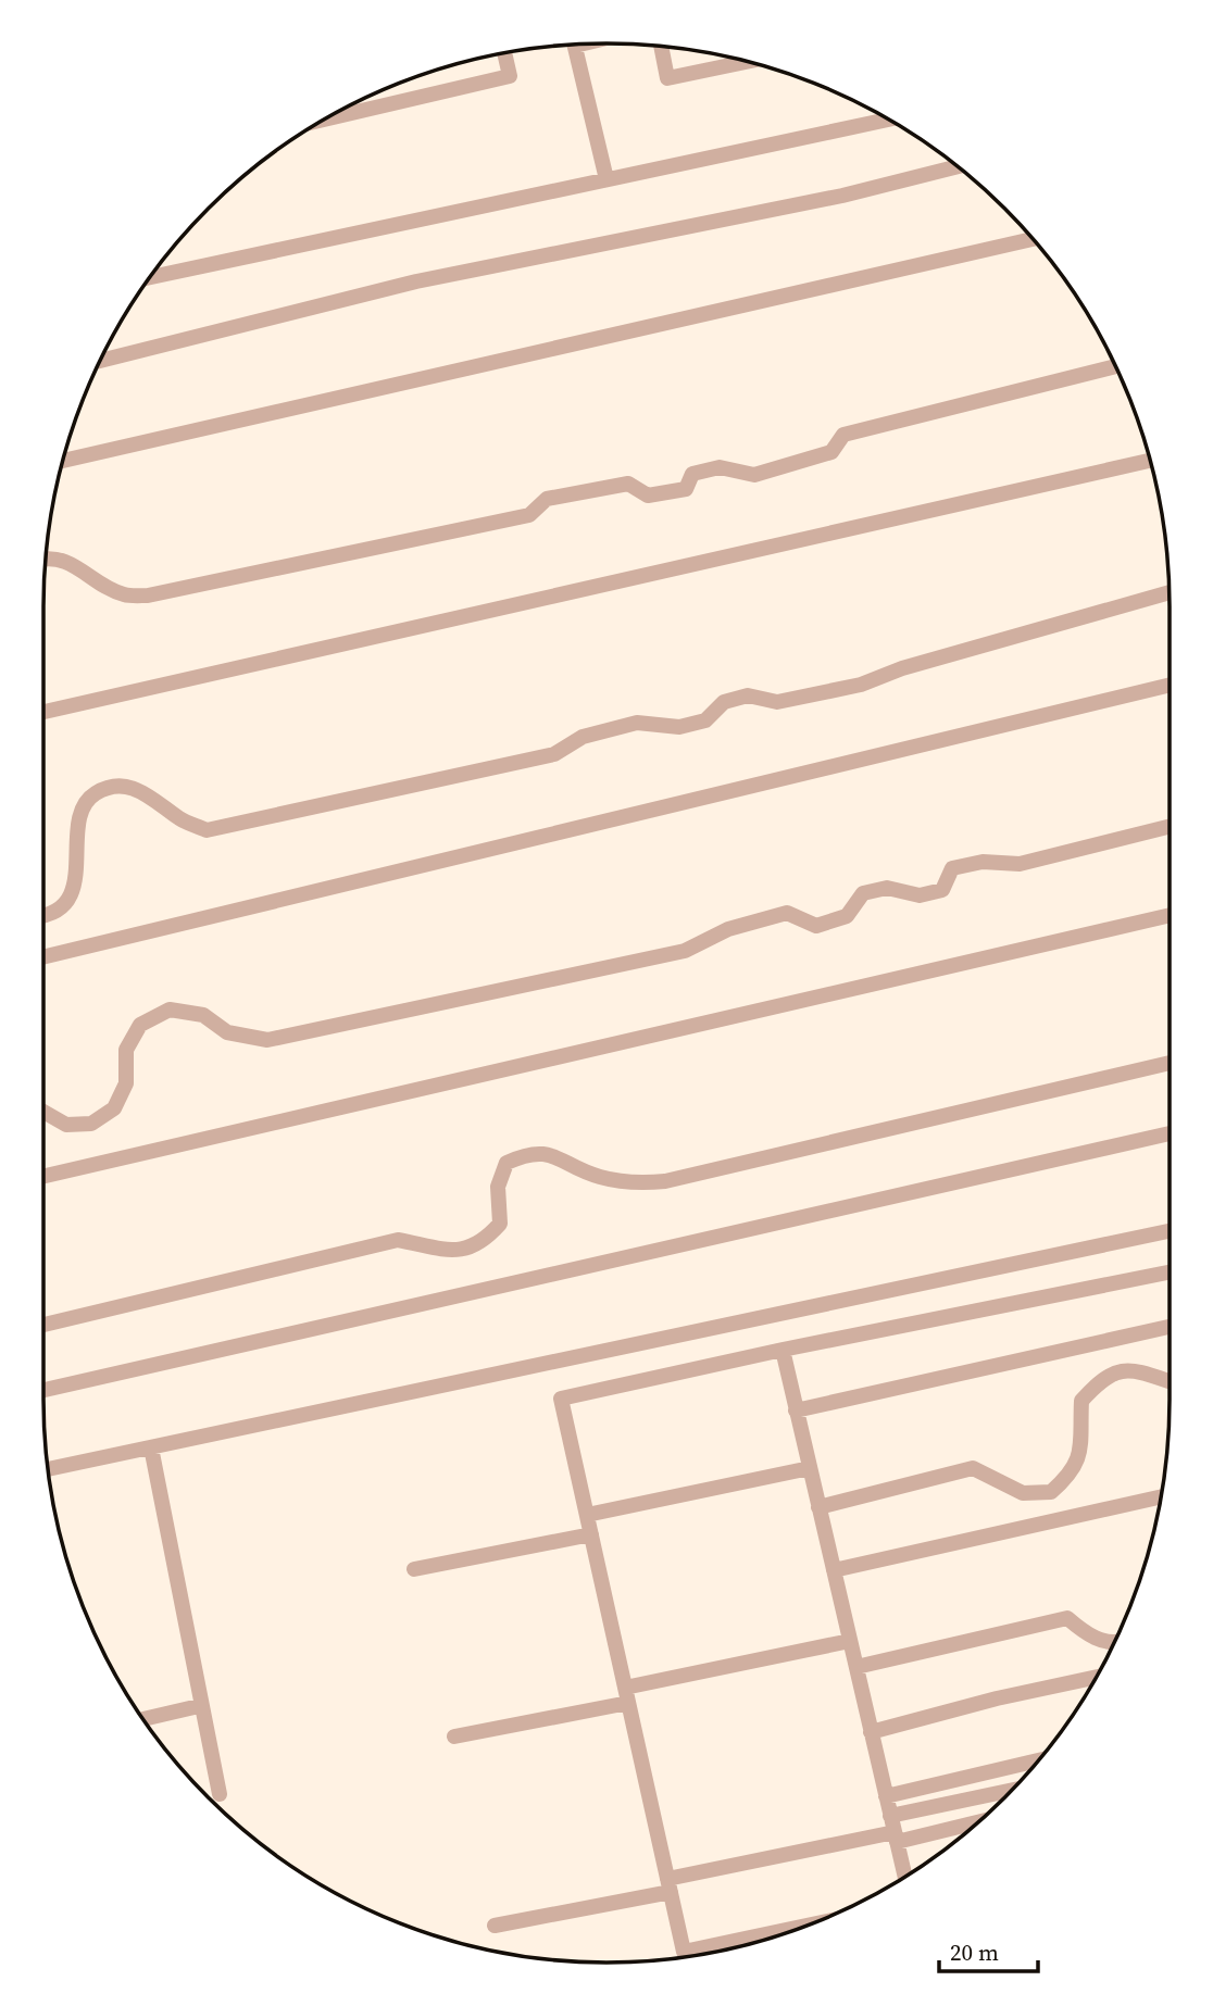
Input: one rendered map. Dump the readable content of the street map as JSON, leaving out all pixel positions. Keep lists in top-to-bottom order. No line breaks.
{"scale_bar":"20 m"}
